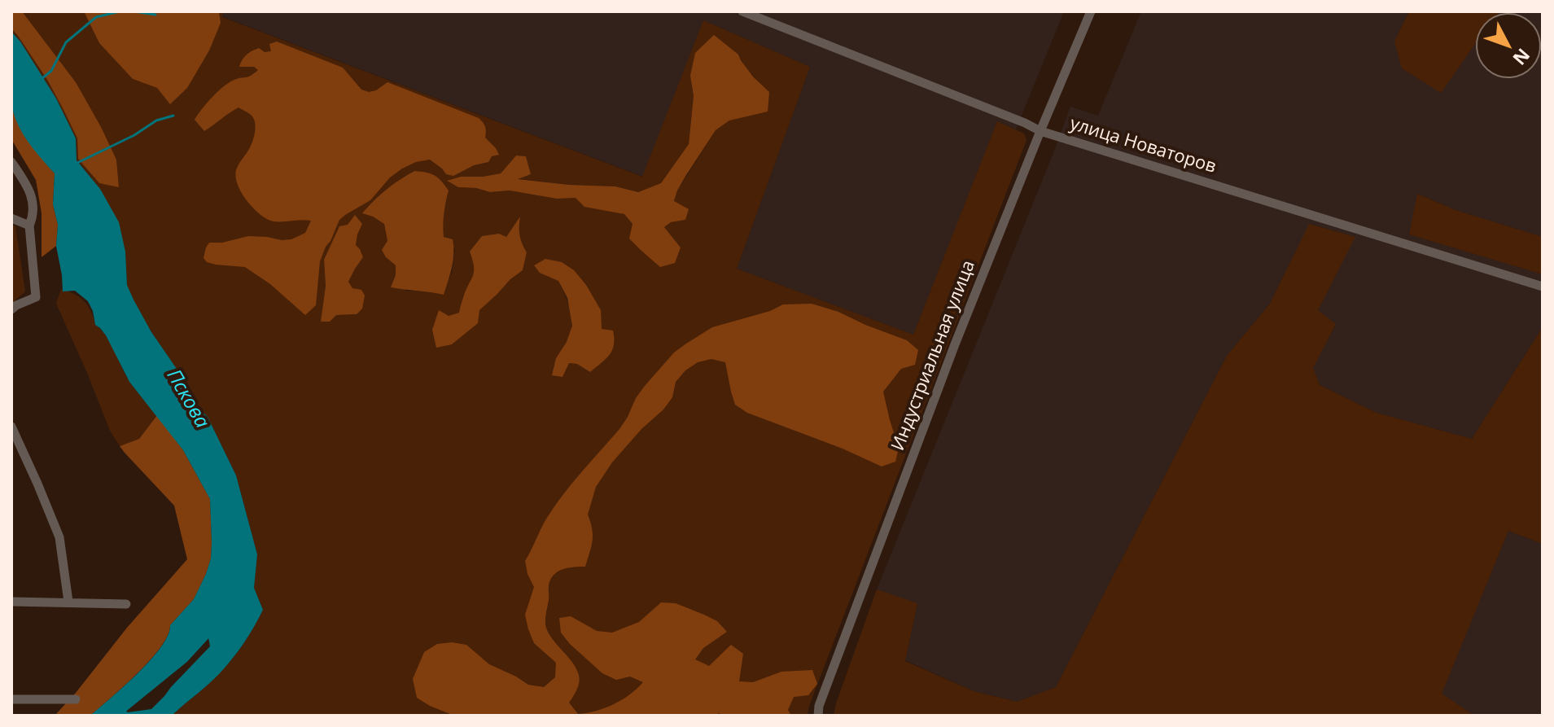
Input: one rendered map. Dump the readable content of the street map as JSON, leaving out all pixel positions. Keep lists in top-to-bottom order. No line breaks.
{"streets":{"street":["улица Новаторов","Индустриальная улица"]},"crossings":[["улица Новаторов","Индустриальная улица"]],"water":["Пскова"],"north":"bottom right"}
